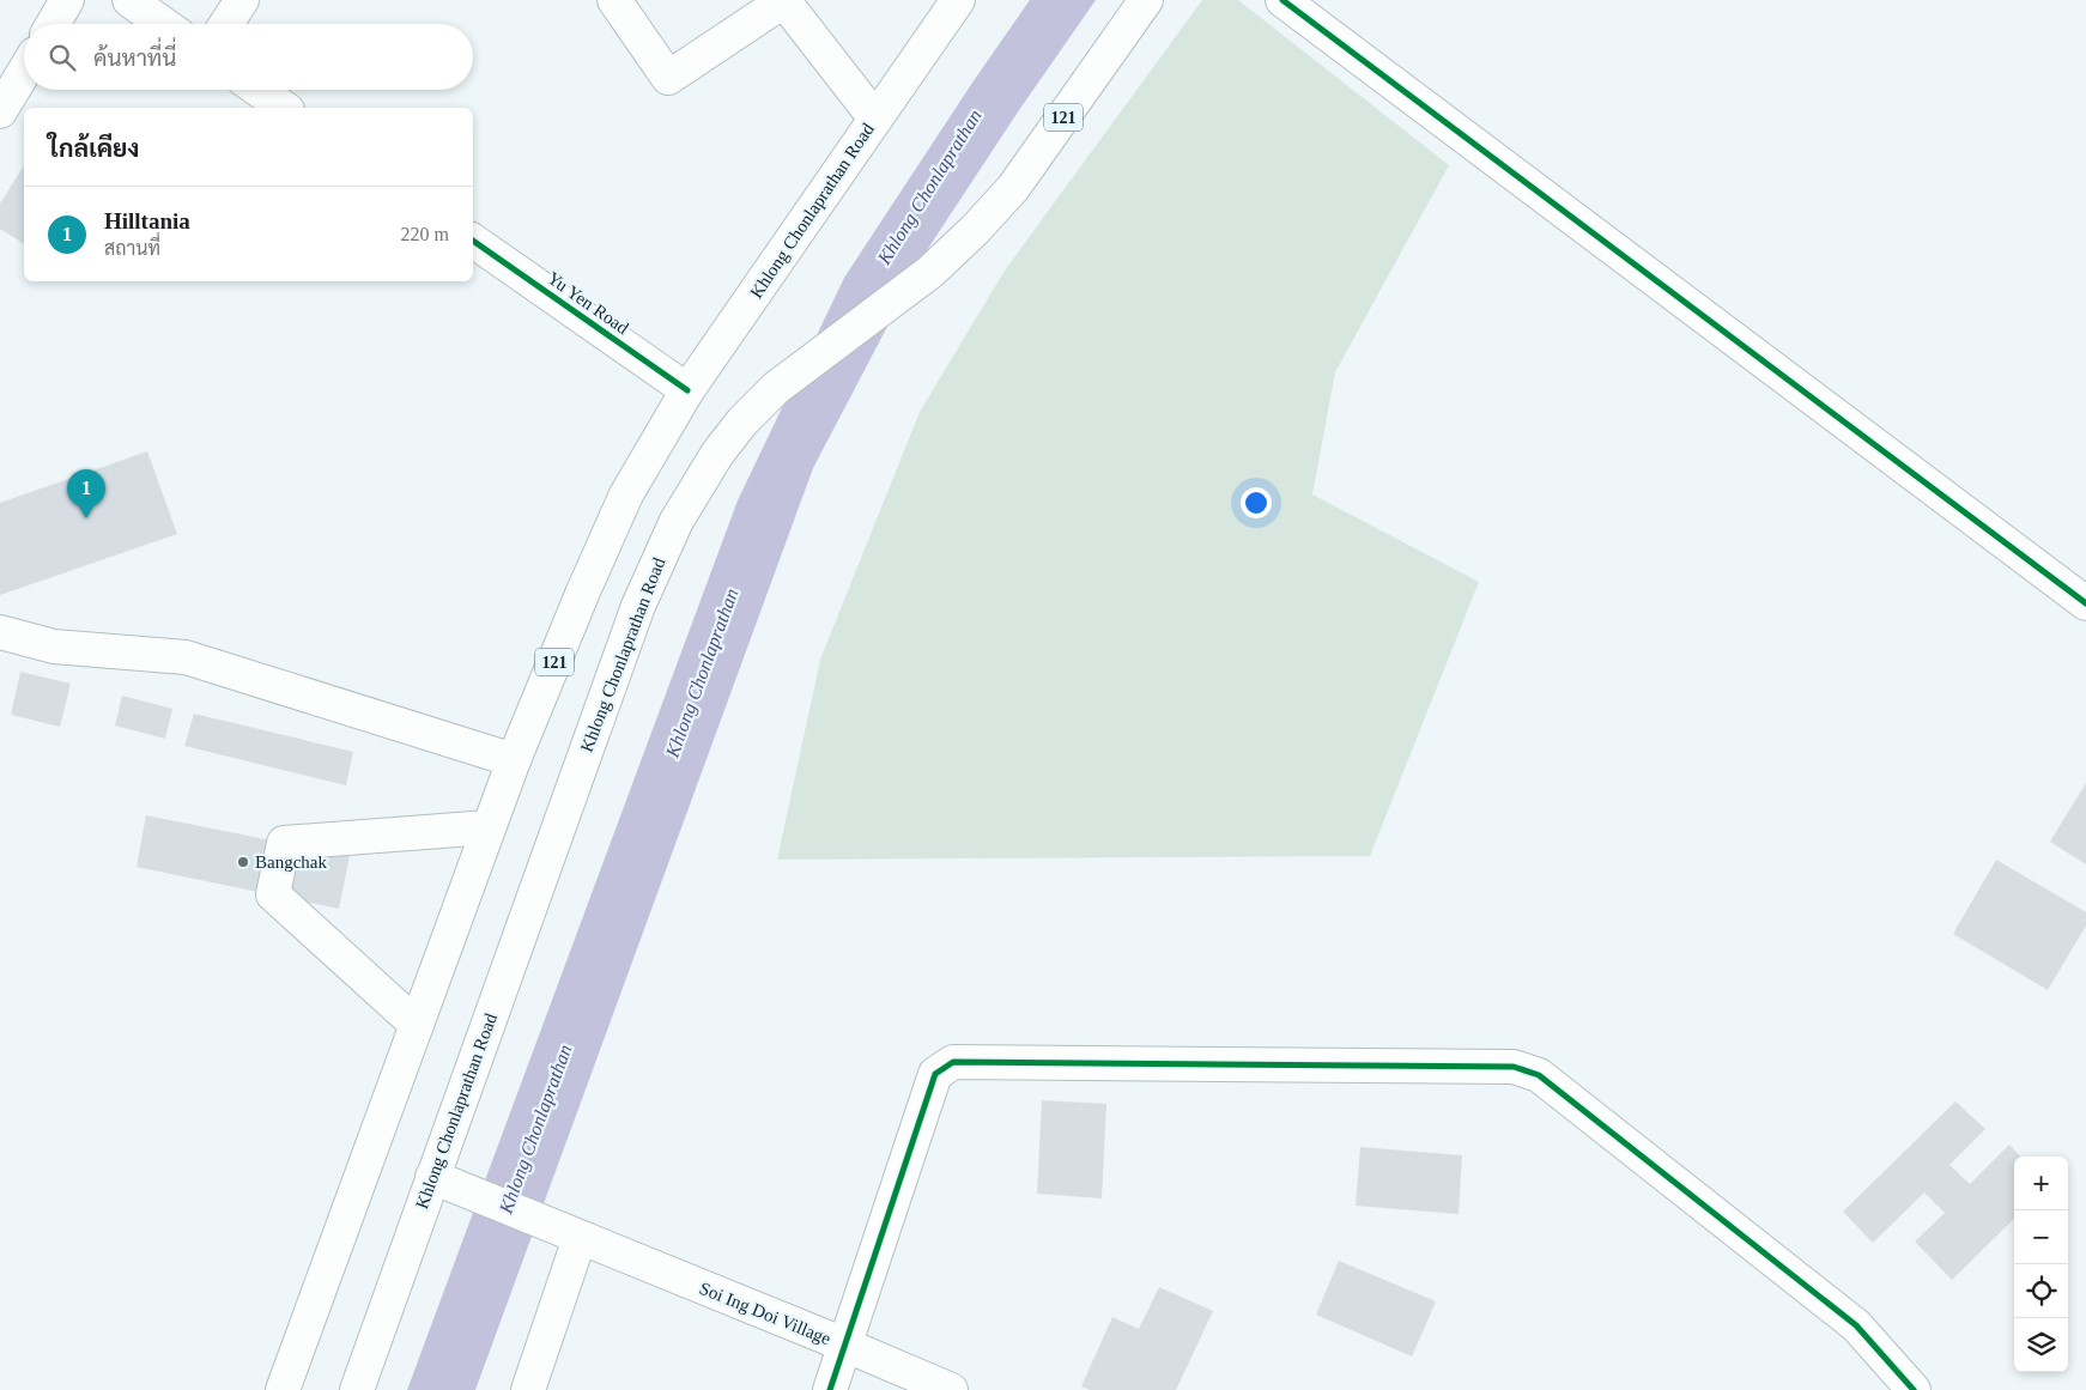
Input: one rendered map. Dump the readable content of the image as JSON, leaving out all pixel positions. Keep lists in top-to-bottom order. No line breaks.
{"streets":{"street":["121","Khlong Chonlaprathan Road","Yu Yen Road","Soi Ing Doi Village"]},"crossings":[["Khlong Chonlaprathan Road","Yu Yen Road"],["Khlong Chonlaprathan Road","Soi Ing Doi Village"]],"water":["Khlong Chonlaprathan"],"places":["Bangchak"],"page":{"search":"ค้นหาที่นี่","heading":"ใกล้เคียง","list":[{"mark":"1","name":"Hilltania","note":"สถานที่","value":"220 m"}],"pins":"1","map_buttons":["+","−"]}}
